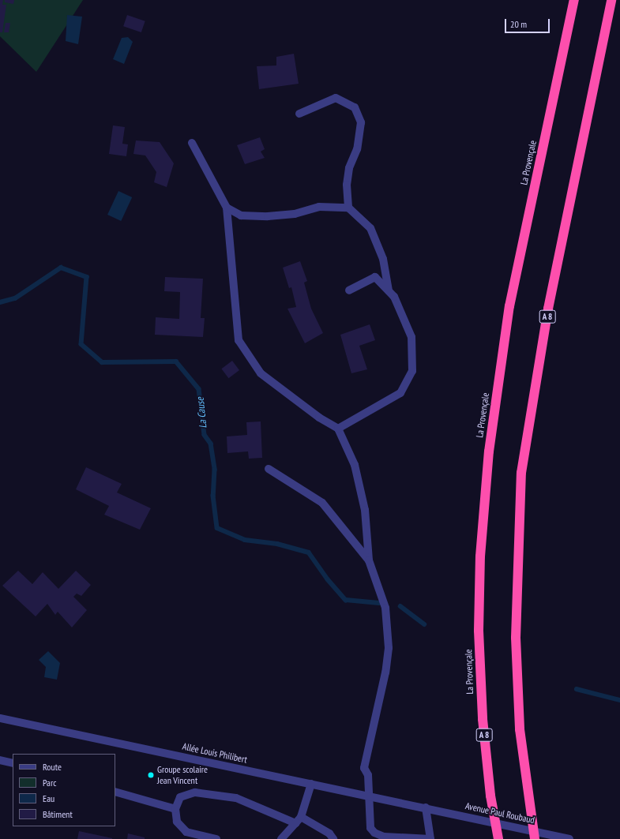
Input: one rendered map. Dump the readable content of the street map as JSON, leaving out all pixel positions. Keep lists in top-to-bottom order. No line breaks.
{"streets":{"highway":["La Provençale","A 8"],"street":["Allée Louis Philibert","Avenue Paul Roubaud"]},"crossings":[["Allée Louis Philibert","Avenue Paul Roubaud"]],"water":["La Cause"],"places":["Groupe scolaire Jean Vincent"],"legend":["Route","Parc","Eau","Bâtiment"],"scale_bar":"20 m"}
